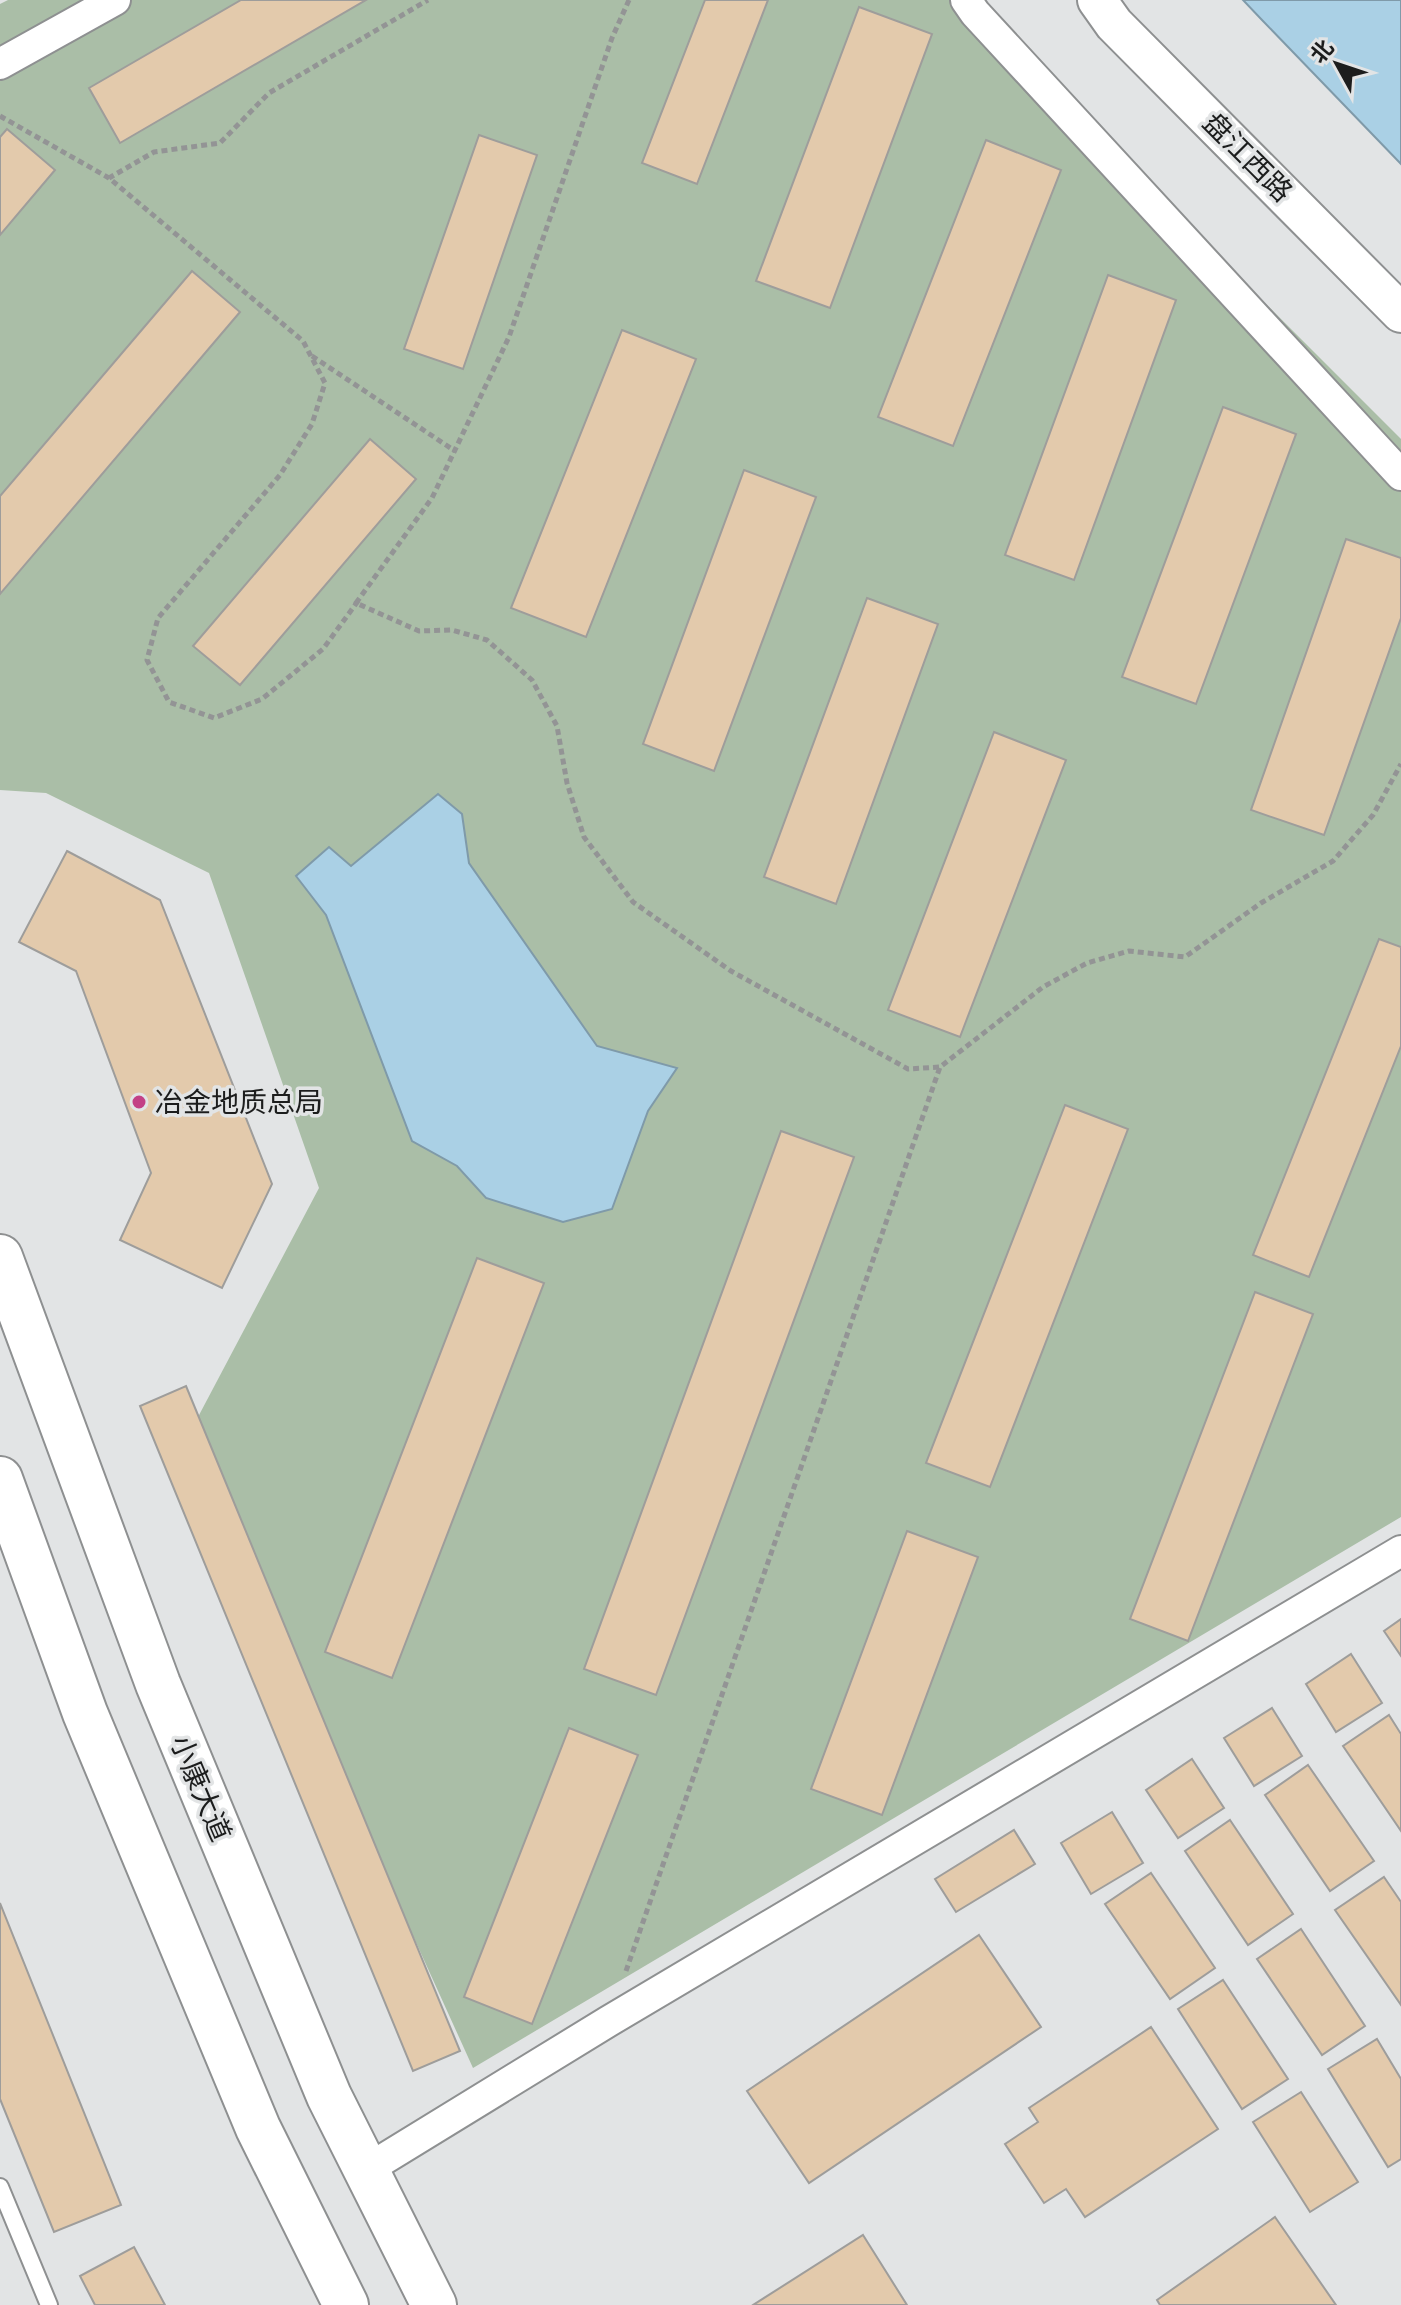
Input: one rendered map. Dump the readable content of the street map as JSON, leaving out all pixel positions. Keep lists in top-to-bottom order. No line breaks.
{"streets":{"main road":["小康大道"],"street":["盘江西路"]},"places":["冶金地质总局"],"north":"top left"}
